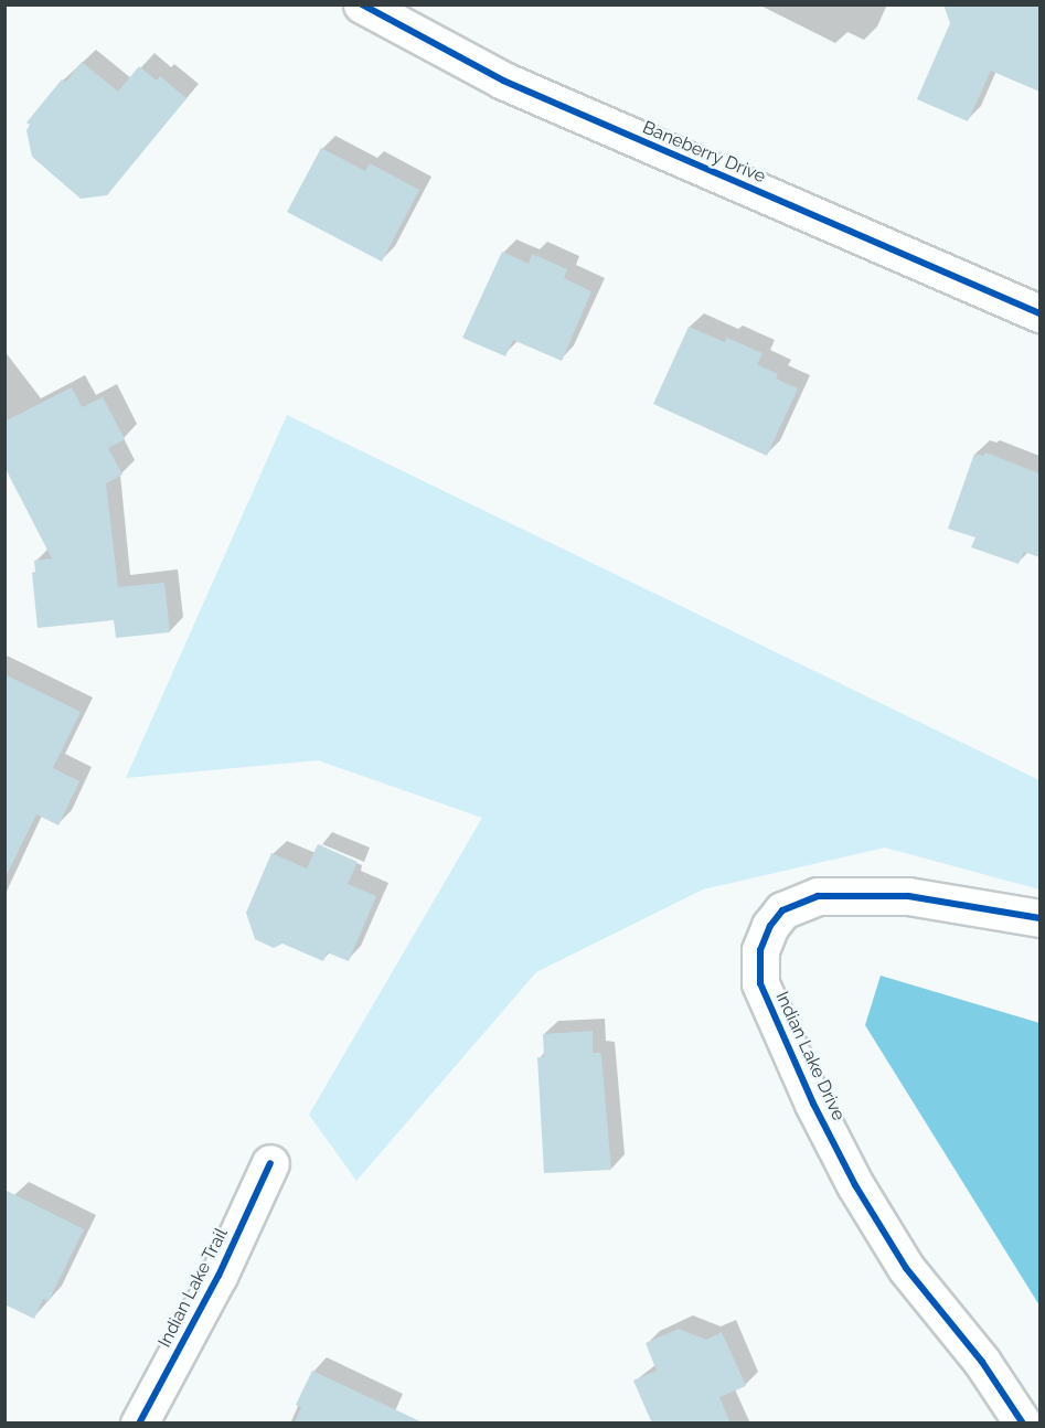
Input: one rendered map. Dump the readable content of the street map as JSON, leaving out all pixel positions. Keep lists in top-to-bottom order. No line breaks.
{"streets":{"street":["Baneberry Drive","Indian Lake Drive","Indian Lake Trail"]}}
